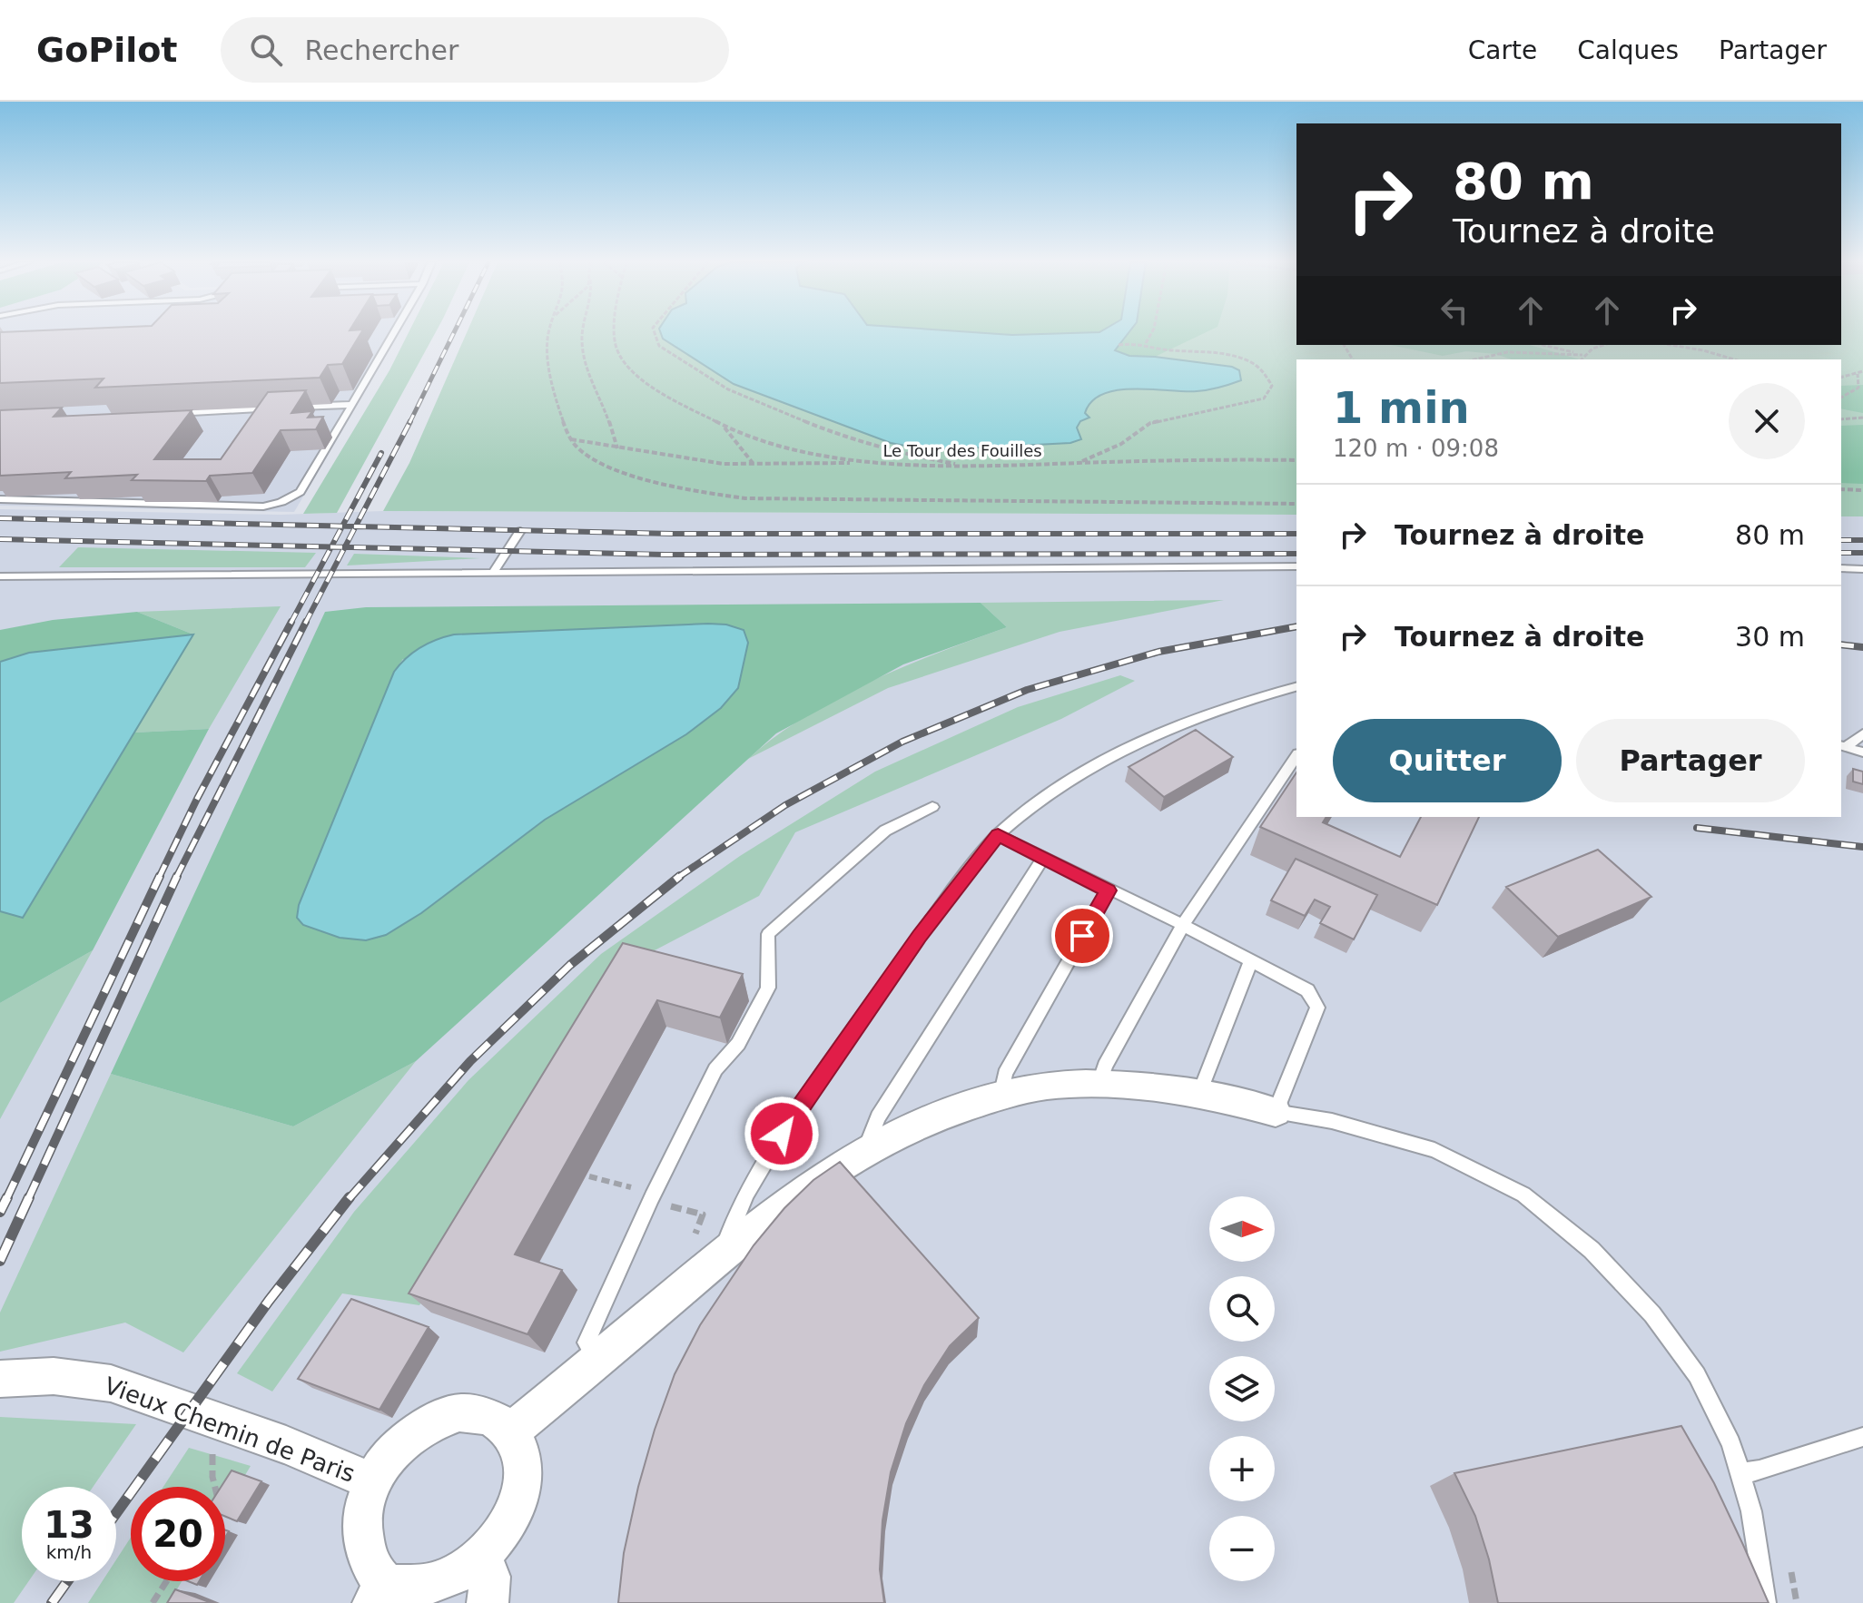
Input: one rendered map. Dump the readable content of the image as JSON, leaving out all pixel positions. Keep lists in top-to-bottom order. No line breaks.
{"streets":{"street":["Vieux Chemin de Paris"],"path":["Le Tour des Fouilles"]},"north":"right","page":{"header":"GoPilot","search":"Rechercher","nav":["Carte","Calques","Partager"],"turn":["80 m","Tournez à droite"],"heading":["1 min","120 m · 09:08"],"list":[{"name":"Tournez à droite","value":"80 m"},{"name":"Tournez à droite","value":"30 m"}],"buttons":["Quitter","Partager"],"map_buttons":["+","−"],"speed":"13 km/h","limit":"20"}}
